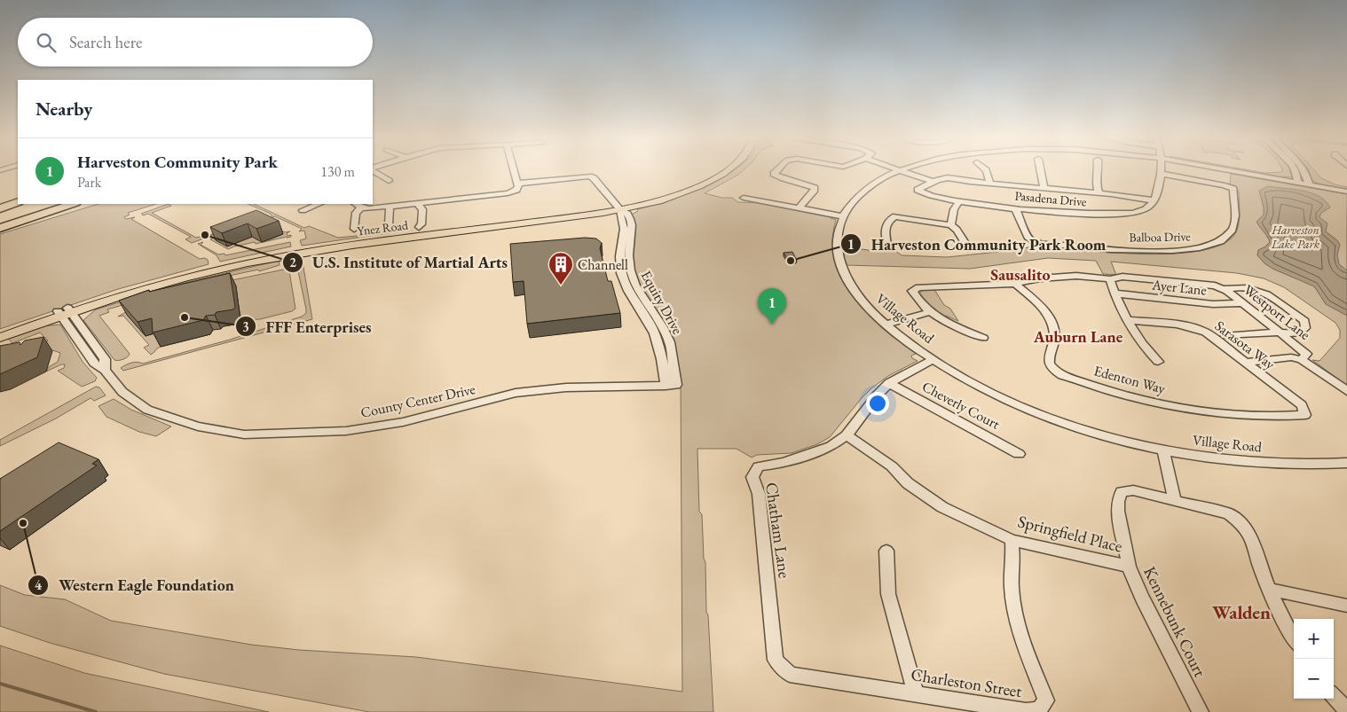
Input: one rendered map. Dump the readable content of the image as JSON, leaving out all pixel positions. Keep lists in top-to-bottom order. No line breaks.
{"streets":{"main road":["Ynez Road"],"street":["Pasadena Drive","Balboa Drive","Ayer Lane","Equity Drive","Westport Lane","Village Road","Sarasota Way","Edenton Way","County Center Drive","Cheverly Court","Chatham Lane","Springfield Place","Kennebunk Court","Charleston Street"]},"crossings":[["Pasadena Drive","Balboa Drive"],["Ynez Road","Equity Drive"],["Ynez Road","County Center Drive"],["Ayer Lane","Westport Lane"],["Equity Drive","County Center Drive"],["Village Road","Chatham Lane"],["Sarasota Way","Edenton Way"],["Cheverly Court","Chatham Lane"],["Chatham Lane","Springfield Place"],["Chatham Lane","Charleston Street"],["Springfield Place","Kennebunk Court"],["Springfield Place","Charleston Street"]],"districts":["Sausalito","Auburn Lane","Walden"],"parks":["Harveston Lake Park"],"places":{"other":["U.S. Institute of Martial Arts","Harveston Community Park Room","FFF Enterprises","Western Eagle Foundation"],"building":["Channell"]},"page":{"search":"Search here","heading":"Nearby","list":[{"mark":"1","name":"Harveston Community Park","note":"Park","value":"130 m"}],"pins":"1","map_buttons":["+","−"]}}
